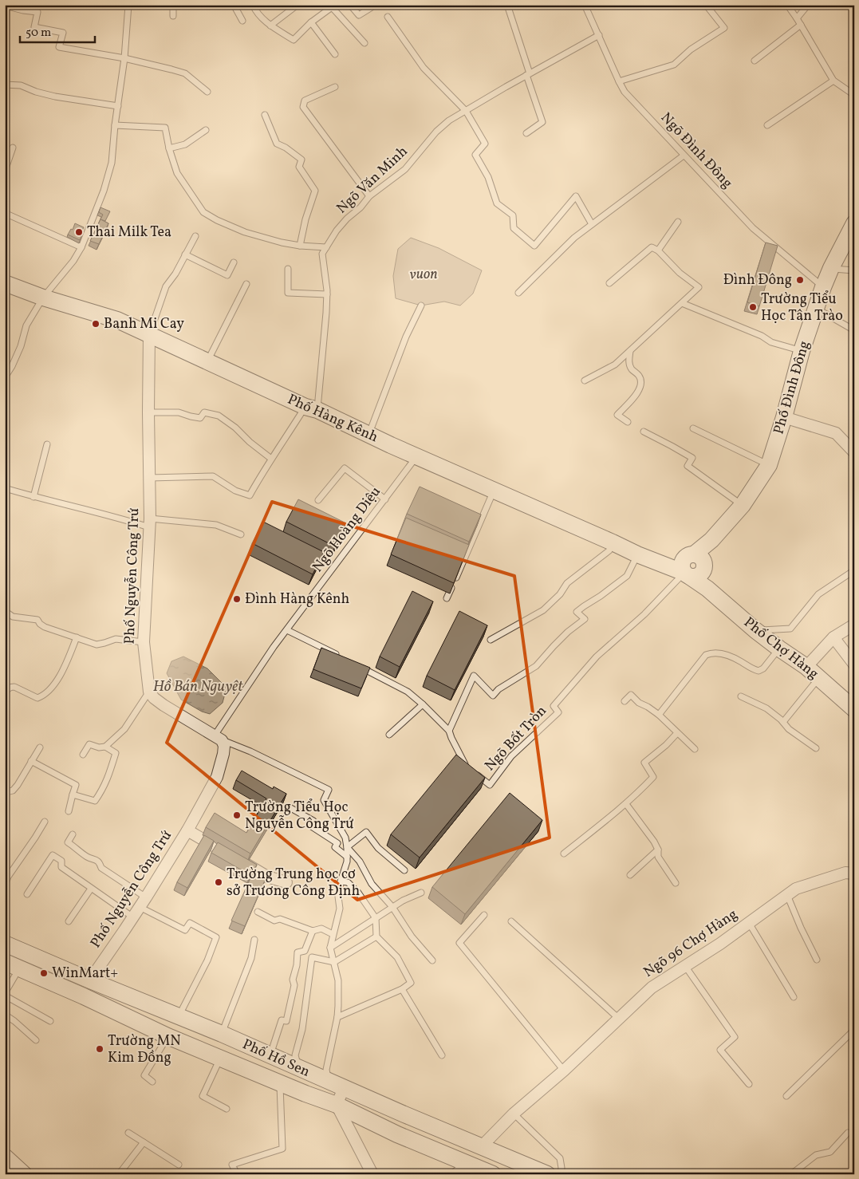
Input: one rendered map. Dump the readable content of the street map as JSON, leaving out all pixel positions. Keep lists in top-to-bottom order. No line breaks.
{"streets":{"street":["Phố Đình Đông","Phố Hàng Kênh","Phố Nguyễn Công Trứ","Phố Chợ Hàng","Ngõ 96 Chợ Hàng","Phố Hồ Sen"],"lane":["Ngõ Đình Đông","Ngõ Văn Minh","Ngõ Hoàng Diệu","Ngõ Bốt Tròn"]},"crossings":[["Ngõ Đình Đông","Ngõ Văn Minh"],["Ngõ Đình Đông","Phố Đình Đông"],["Ngõ Văn Minh","Phố Hàng Kênh"],["Phố Đình Đông","Phố Hàng Kênh"],["Phố Đình Đông","Phố Chợ Hàng"],["Phố Đình Đông","Ngõ Bốt Tròn"],["Phố Hàng Kênh","Ngõ Hoàng Diệu"],["Phố Hàng Kênh","Phố Nguyễn Công Trứ"],["Phố Hàng Kênh","Phố Chợ Hàng"],["Phố Hàng Kênh","Ngõ Bốt Tròn"],["Ngõ Hoàng Diệu","Phố Nguyễn Công Trứ"],["Phố Nguyễn Công Trứ","Phố Hồ Sen"],["Phố Chợ Hàng","Ngõ Bốt Tròn"]],"water":["Hồ Bán Nguyệt"],"parks":["vuon"],"places":["Thai Milk Tea","Đình Đông","Trường Tiểu Học Tân Trào","Banh Mi Cay","Đình Hàng Kênh","Trường Tiểu Học Nguyễn Công Trứ","Trường Trung học cơ sở Trương Công Định","WinMart+","Trường MN Kim Đồng"],"scale_bar":"50 m"}
